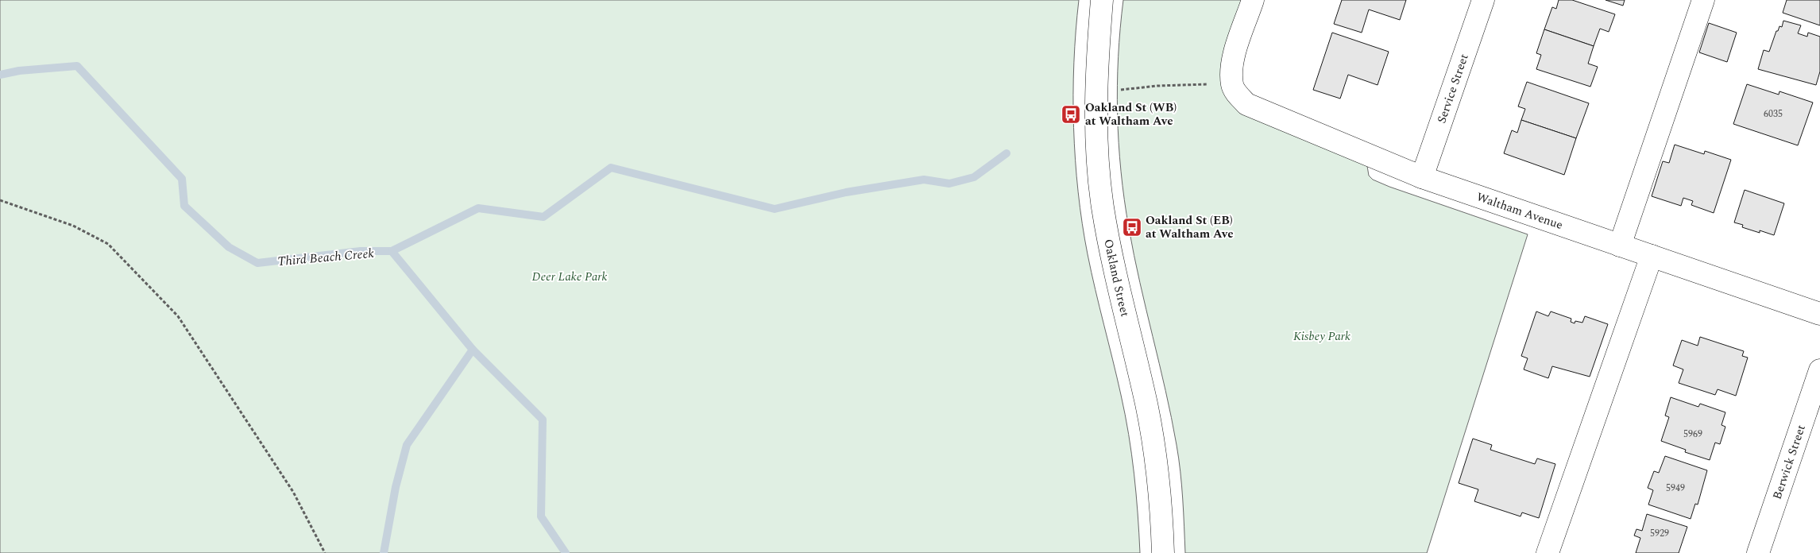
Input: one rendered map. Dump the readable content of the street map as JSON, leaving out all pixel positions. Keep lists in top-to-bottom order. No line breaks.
{"streets":{"street":["Service Street","Waltham Avenue","Oakland Street","Berwick Street"]},"crossings":[["Service Street","Waltham Avenue"]],"water":["Third Beach Creek"],"parks":["Deer Lake Park","Kisbey Park"],"places":{"bus stop":["Oakland St (WB) at Waltham Ave","Oakland St (EB) at Waltham Ave"]},"house_numbers":["6035","5969","5949","5929"]}
